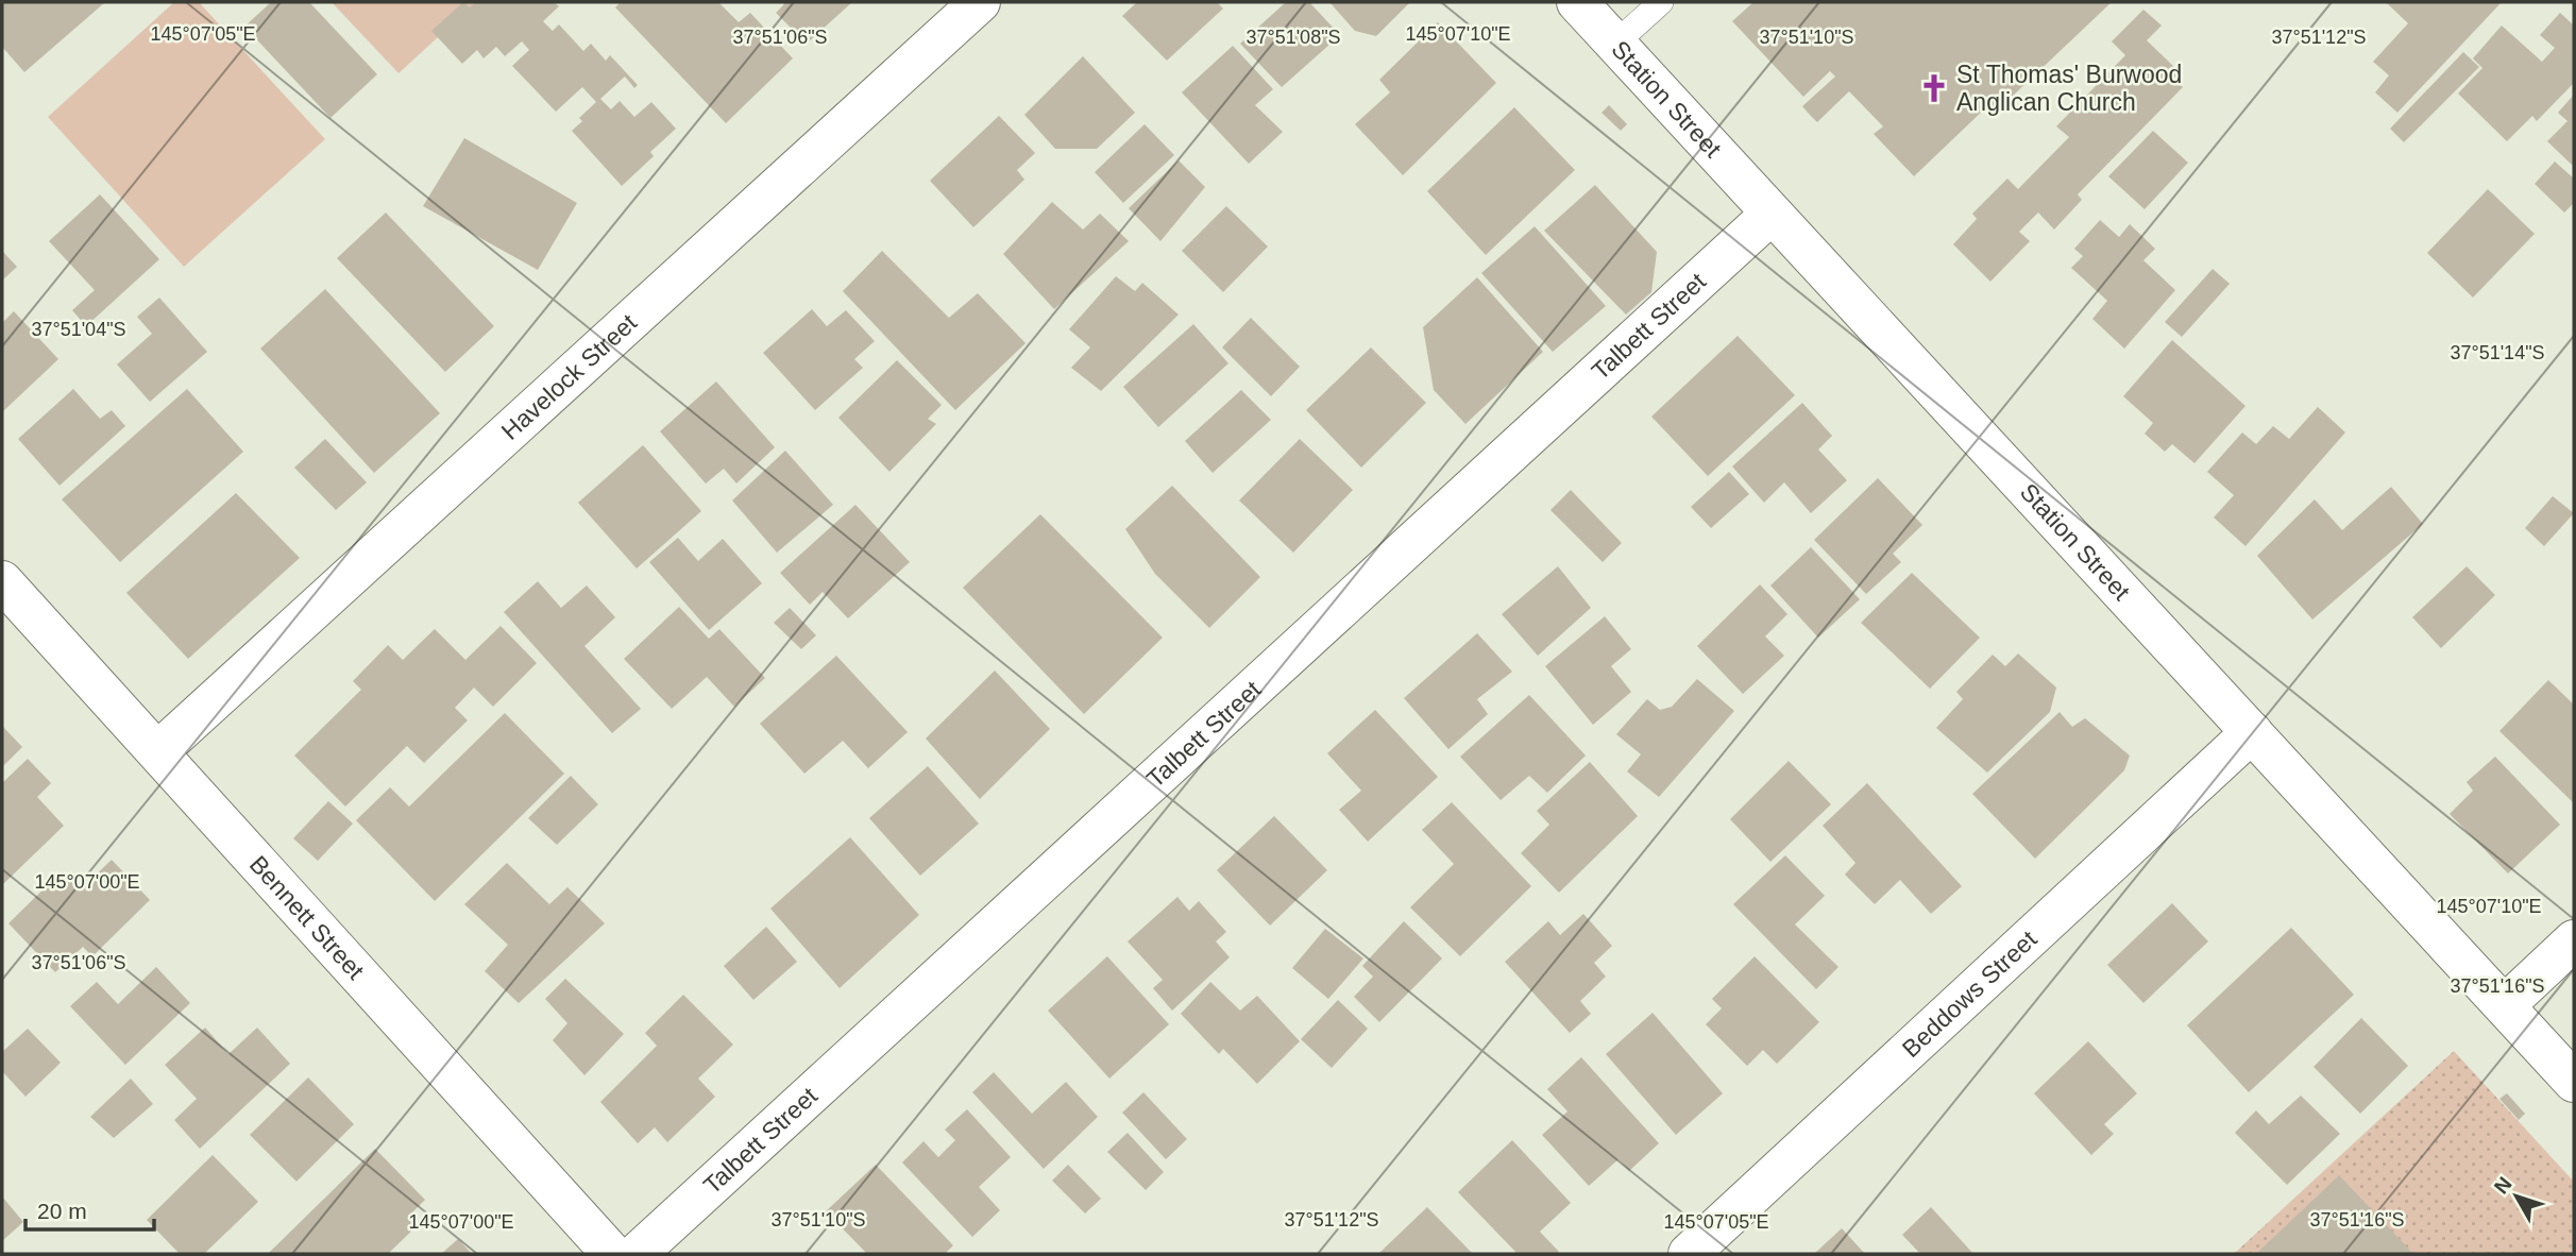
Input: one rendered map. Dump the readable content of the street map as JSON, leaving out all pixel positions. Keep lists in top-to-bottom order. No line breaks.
{"streets":{"street":["Station Street","Talbett Street","Havelock Street","Bennett Street","Beddows Street"]},"crossings":[["Station Street","Talbett Street"],["Station Street","Beddows Street"],["Havelock Street","Bennett Street"]],"places":{"church":["St Thomas' Burwood Anglican Church"]},"scale_bar":"20 m","north":"top left","coordinates":["145°07'05\"E","145°07'10\"E","37°51'06\"S","37°51'08\"S","37°51'10\"S","37°51'12\"S","37°51'04\"S","37°51'14\"S","145°07'00\"E","37°51'16\"S"]}
